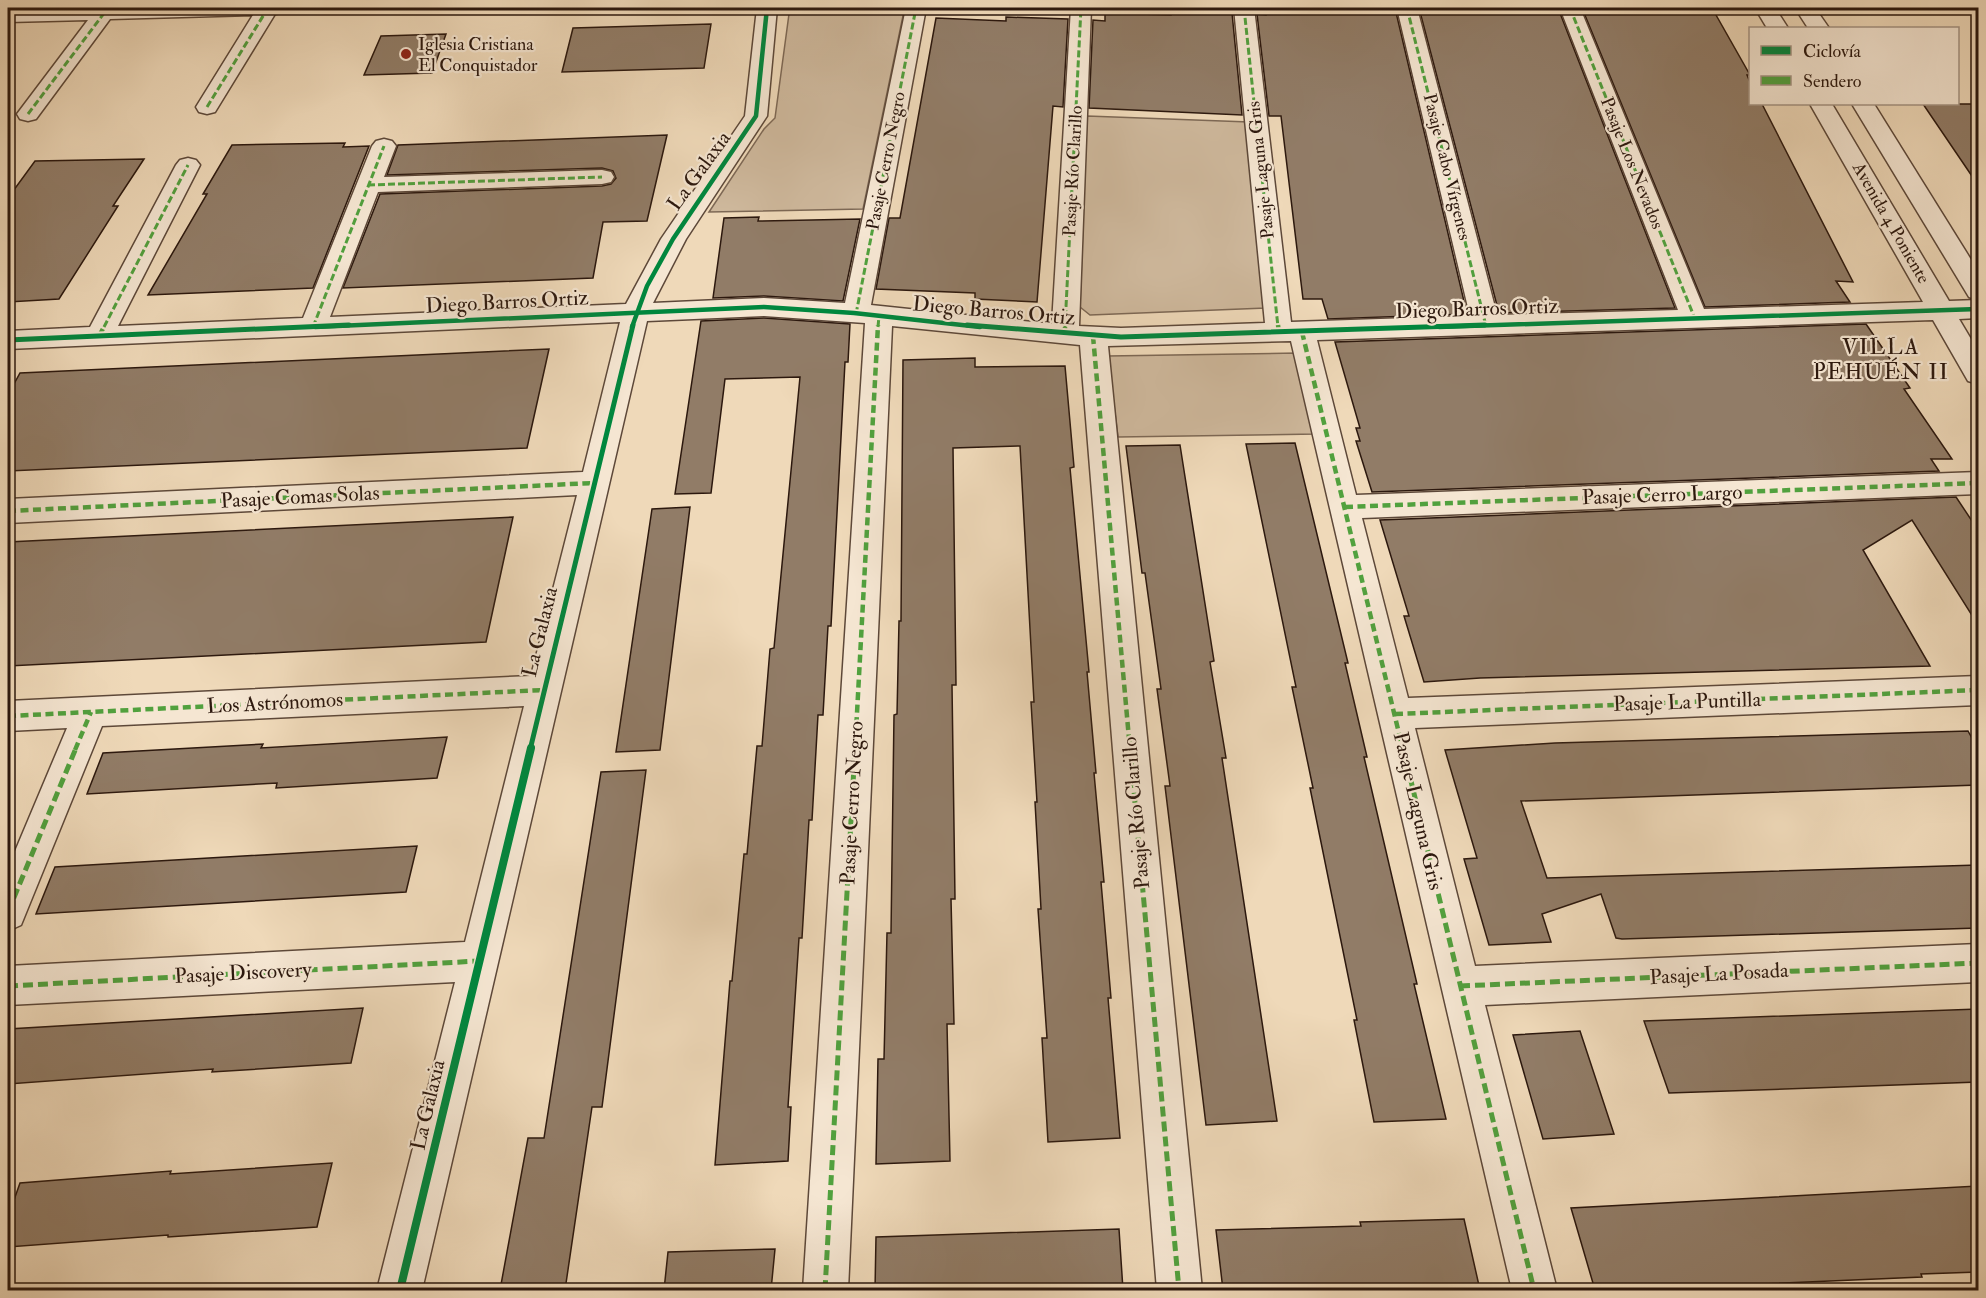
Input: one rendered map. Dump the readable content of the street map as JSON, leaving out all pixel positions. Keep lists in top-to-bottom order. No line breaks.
{"streets":{"street":["Pasaje Cerro Negro","Pasaje Los Nevados","Pasaje Cabo Vírgenes","Pasaje Laguna Gris","La Galaxia","Pasaje Río Clarillo","Avenida 4 Poniente","Diego Barros Ortiz","Pasaje Cerro Largo","Pasaje Comas Solas","Pasaje La Puntilla","Los Astrónomos","Pasaje Discovery","Pasaje La Posada"]},"crossings":[["Pasaje Cerro Negro","Diego Barros Ortiz"],["Pasaje Los Nevados","Diego Barros Ortiz"],["Pasaje Cabo Vírgenes","Diego Barros Ortiz"],["Pasaje Laguna Gris","Diego Barros Ortiz"],["Pasaje Laguna Gris","Pasaje Cerro Largo"],["Pasaje Laguna Gris","Pasaje La Puntilla"],["Pasaje Laguna Gris","Pasaje La Posada"],["La Galaxia","Diego Barros Ortiz"],["La Galaxia","Pasaje Comas Solas"],["La Galaxia","Los Astrónomos"],["La Galaxia","Pasaje Discovery"],["Pasaje Río Clarillo","Diego Barros Ortiz"],["Avenida 4 Poniente","Diego Barros Ortiz"]],"districts":["VILLA PEHUÉN II"],"places":["Iglesia Cristiana El Conquistador"],"legend":["Ciclovía","Sendero"]}
